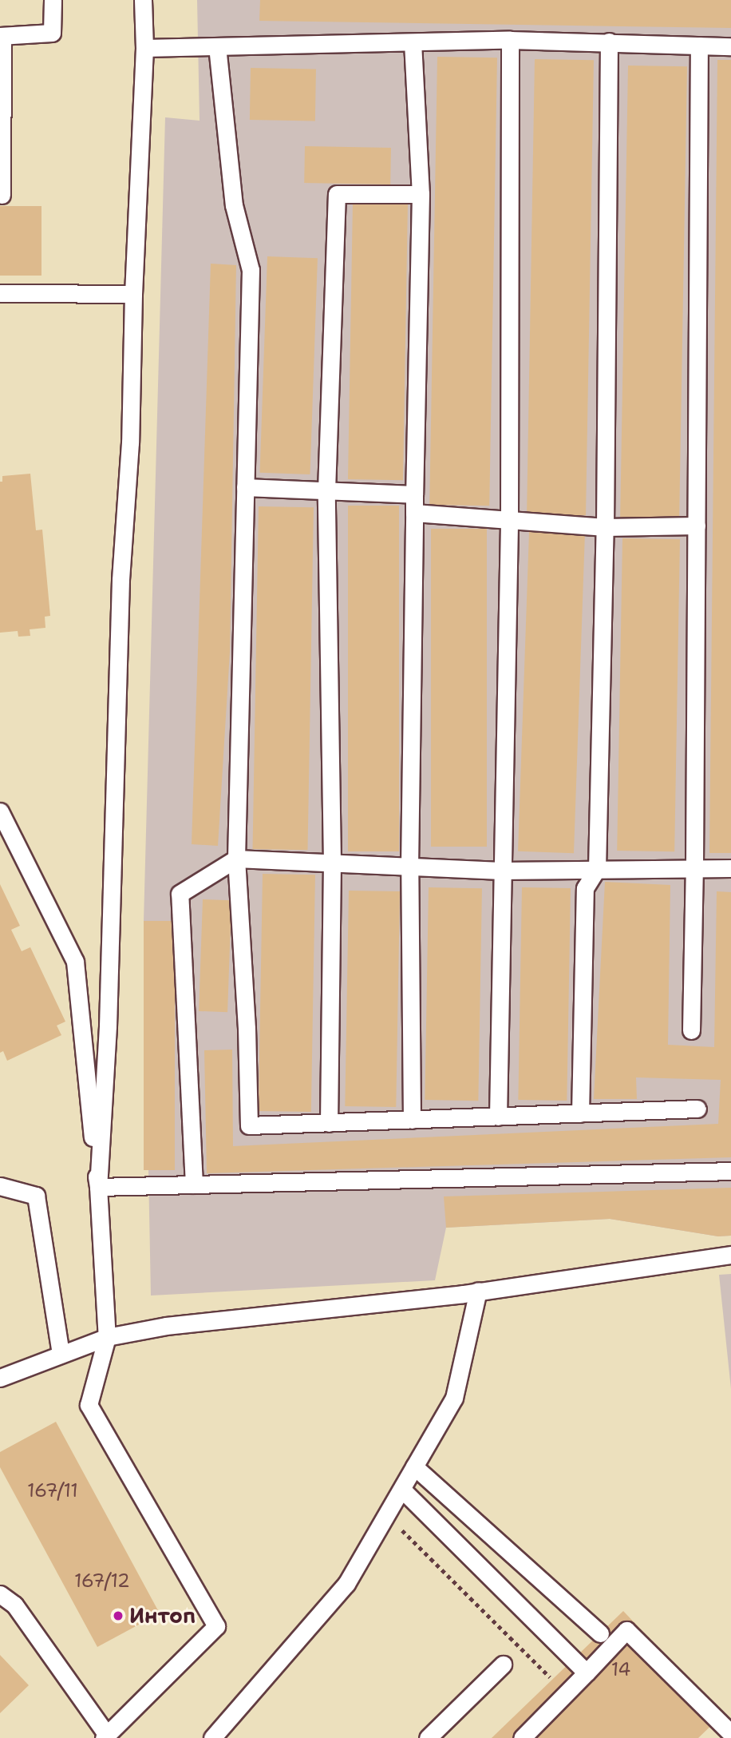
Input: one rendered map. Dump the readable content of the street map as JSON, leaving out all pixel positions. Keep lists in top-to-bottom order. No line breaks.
{"places":["Интоп"],"house_numbers":["167/11","167/12","14"]}
